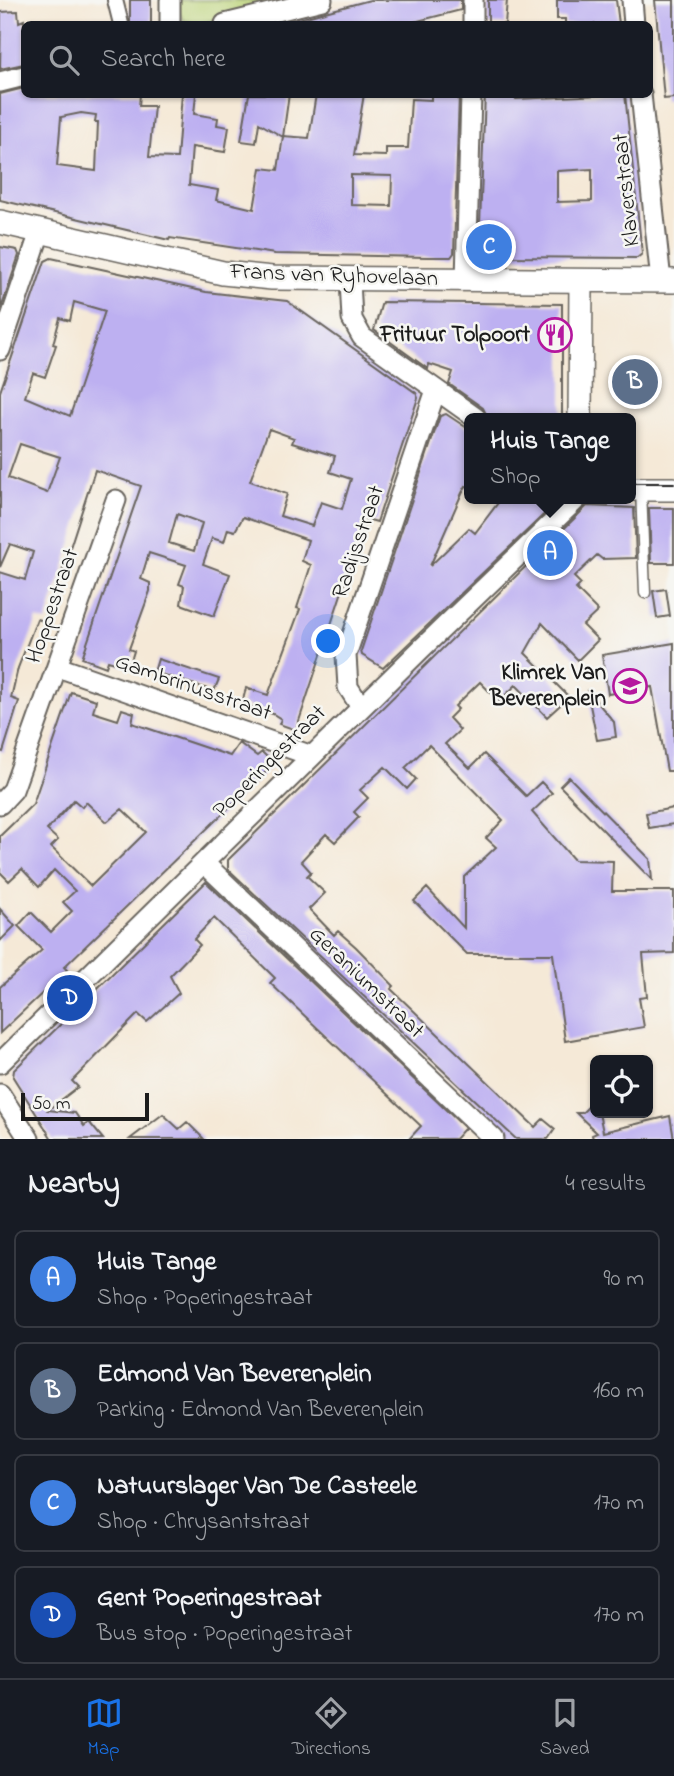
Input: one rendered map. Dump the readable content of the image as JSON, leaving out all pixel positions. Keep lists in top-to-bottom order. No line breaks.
{"streets":{"street":["Klaverstraat","Frans van Ryhovelaan","Radijsstraat","Hoppestraat","Gambrinusstraat","Poperingestraat","Geraniumstraat"]},"crossings":[["Klaverstraat","Frans van Ryhovelaan"],["Radijsstraat","Poperingestraat"],["Hoppestraat","Gambrinusstraat"],["Gambrinusstraat","Poperingestraat"],["Poperingestraat","Geraniumstraat"]],"places":{"restaurant":["Frituur Tolpoort"],"school or university":["Klimrek Van Beverenplein"]},"scale_bar":"50 m","page":{"search":"Search here","pins":["C","B","A","D"],"popup":["Huis Tange","Shop"],"scale":"50 m","heading":["Nearby","4 results"],"list":[{"mark":"A","name":"Huis Tange","note":"Shop · Poperingestraat","value":"90 m"},{"mark":"B","name":"Edmond Van Beverenplein","note":"Parking · Edmond Van Beverenplein","value":"160 m"},{"mark":"C","name":"Natuurslager Van De Casteele","note":"Shop · Chrysantstraat","value":"170 m"},{"mark":"D","name":"Gent Poperingestraat","note":"Bus stop · Poperingestraat","value":"170 m"}],"nav":["Map","Directions","Saved"]}}
